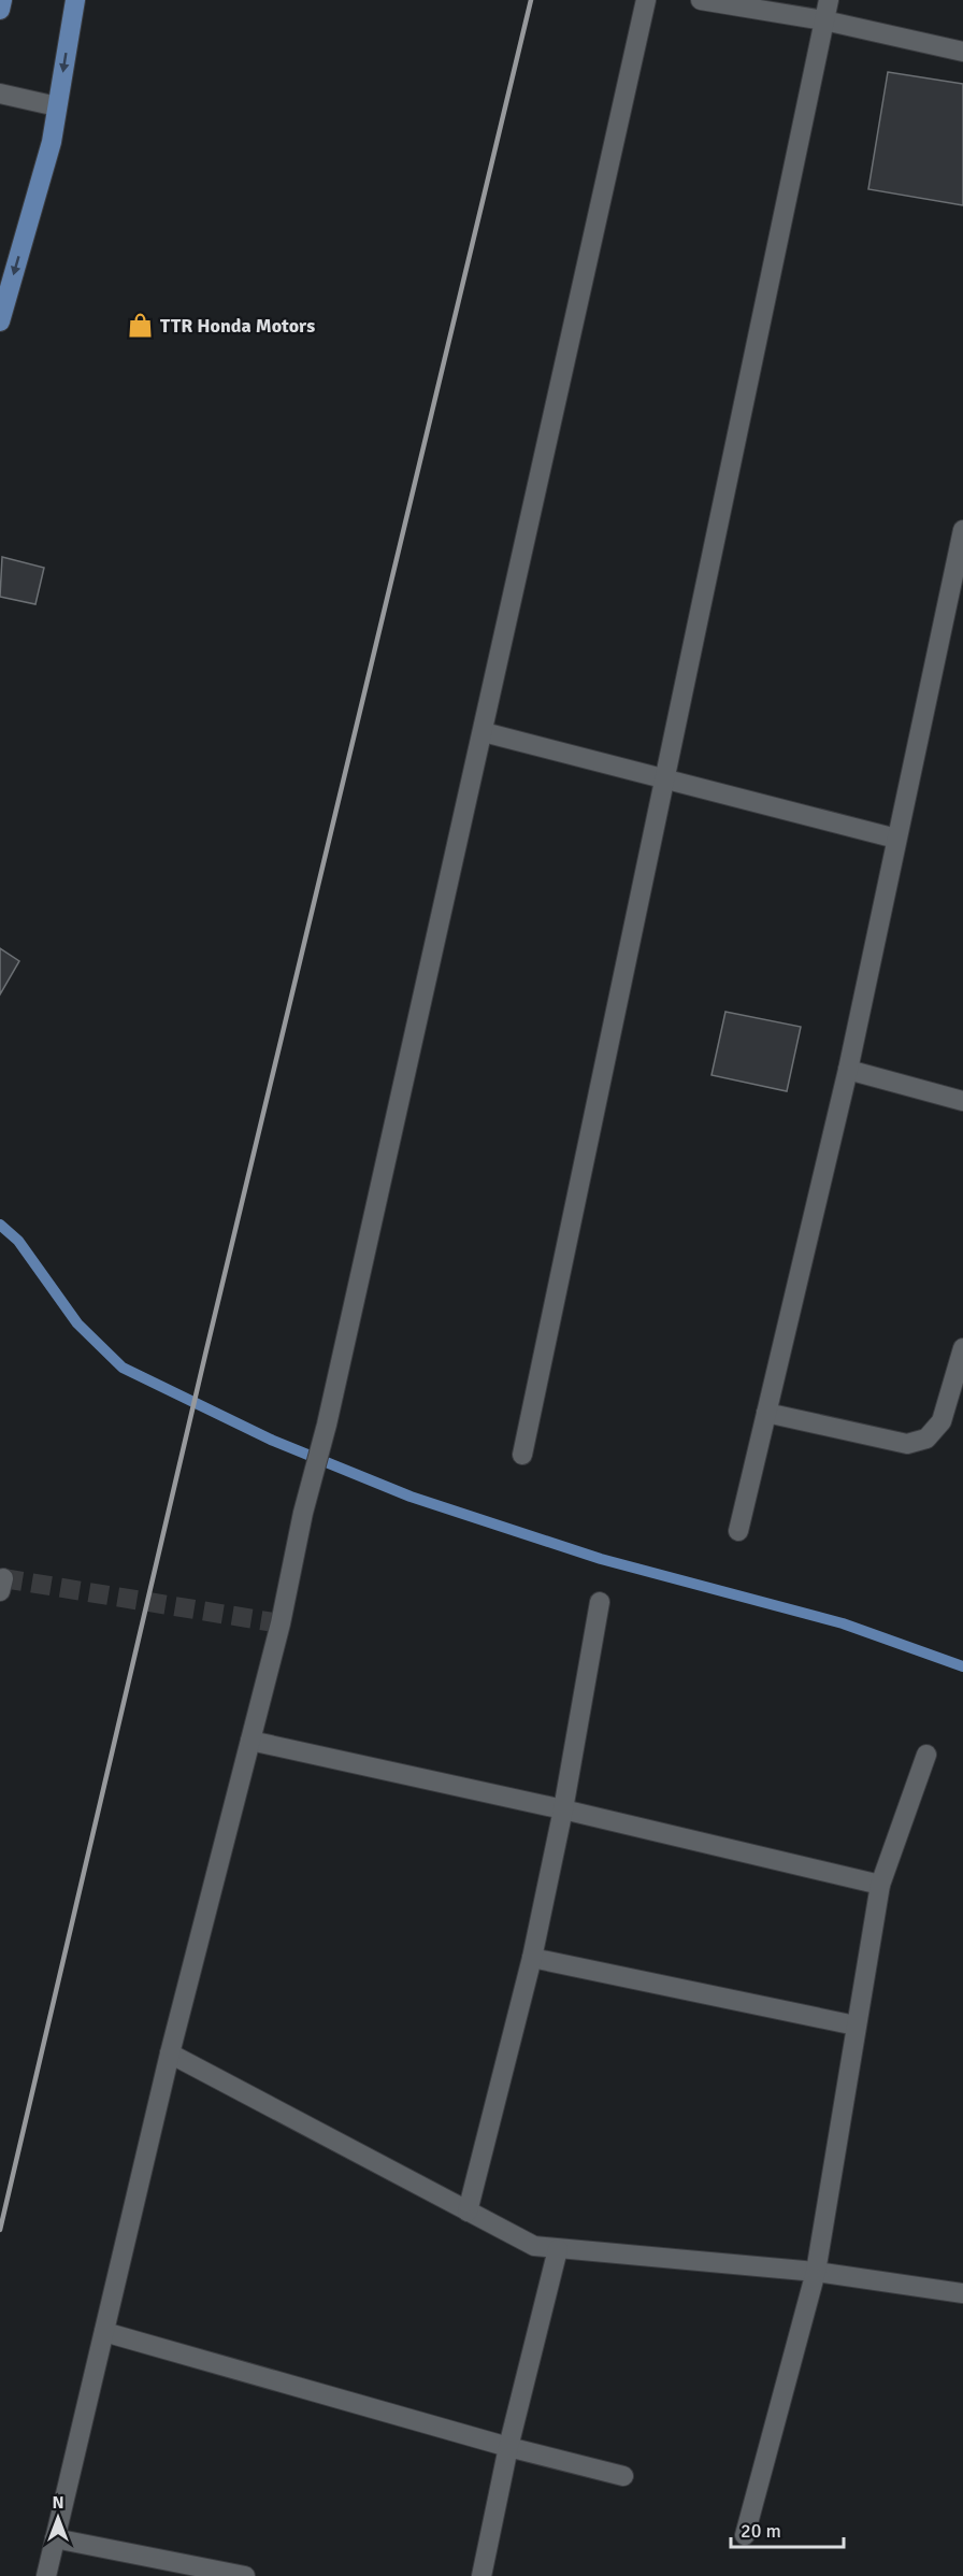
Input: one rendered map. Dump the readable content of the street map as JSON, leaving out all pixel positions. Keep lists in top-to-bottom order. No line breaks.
{"places":{"shop":["TTR Honda Motors"]},"scale_bar":"20 m","north":"top"}
